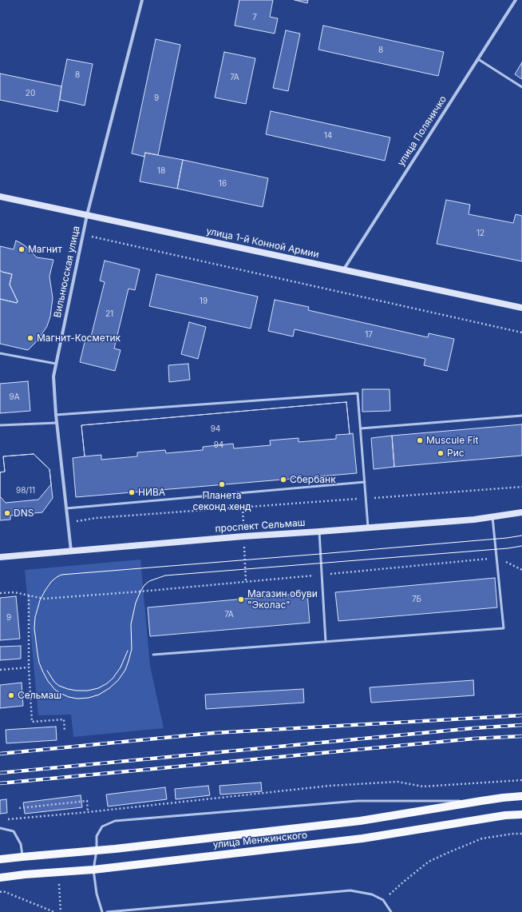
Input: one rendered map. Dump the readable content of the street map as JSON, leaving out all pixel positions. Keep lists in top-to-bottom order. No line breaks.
{"streets":{"main road":["улица 1-й Конной Армии","проспект Сельмаш","улица Менжинского"],"street":["улица Поляничко","Вильнюсская улица"]},"crossings":[["улица Поляничко","улица 1-й Конной Армии"],["улица 1-й Конной Армии","Вильнюсская улица"],["Вильнюсская улица","проспект Сельмаш"]],"places":["Магнит","Магнит-Косметик","Muscule Fit","Рис","Сбербанк","Планета секонд хенд","НИВА","DNS","Магазин обуви \"Эколас\"","Сельмаш"],"house_numbers":["7","8","8","7А","20","9","14","18","16","12","19","21","17","9А","94","94","98/11","7Б","7А","9"]}
